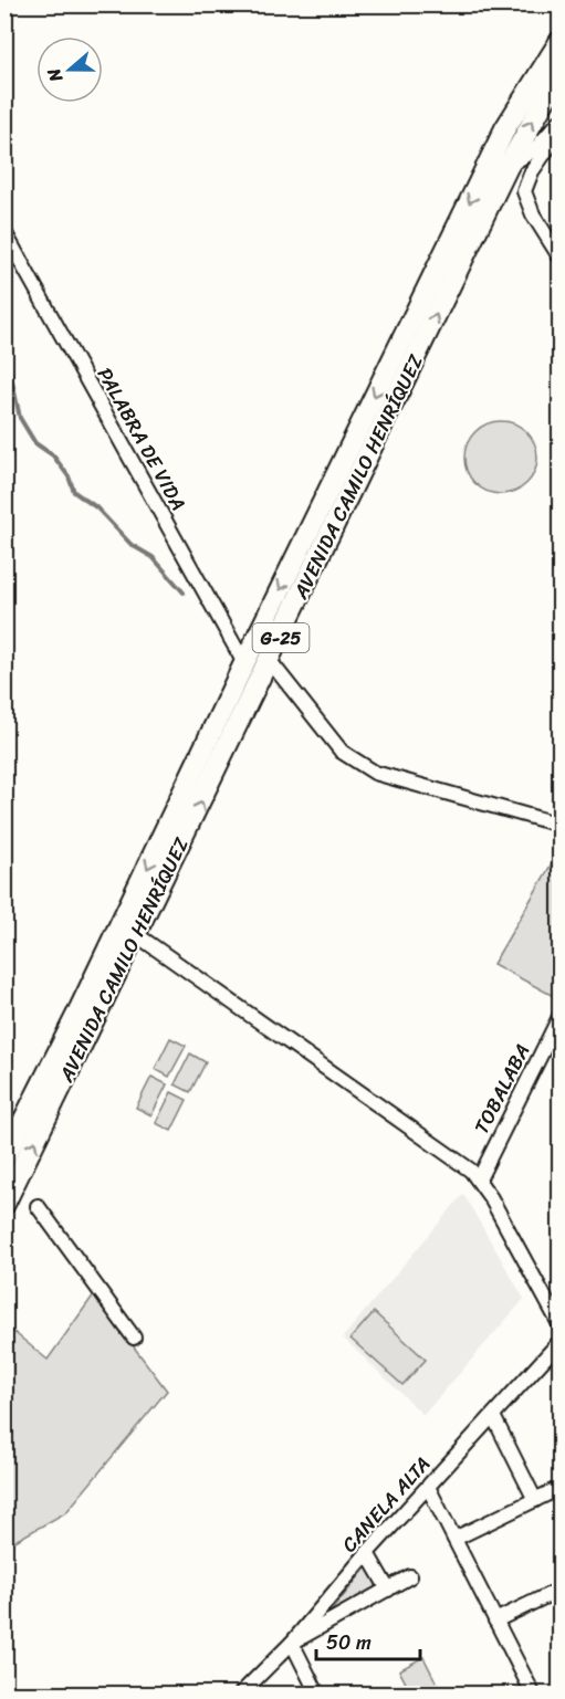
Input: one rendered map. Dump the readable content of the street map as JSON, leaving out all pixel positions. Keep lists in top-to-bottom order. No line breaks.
{"streets":{"main road":["AVENIDA CAMILO HENRÍQUEZ","G-25"],"street":["PALABRA DE VIDA","TOBALABA","CANELA ALTA"]},"crossings":[["PALABRA DE VIDA","AVENIDA CAMILO HENRÍQUEZ"]],"scale_bar":"50 m","north":"left"}
